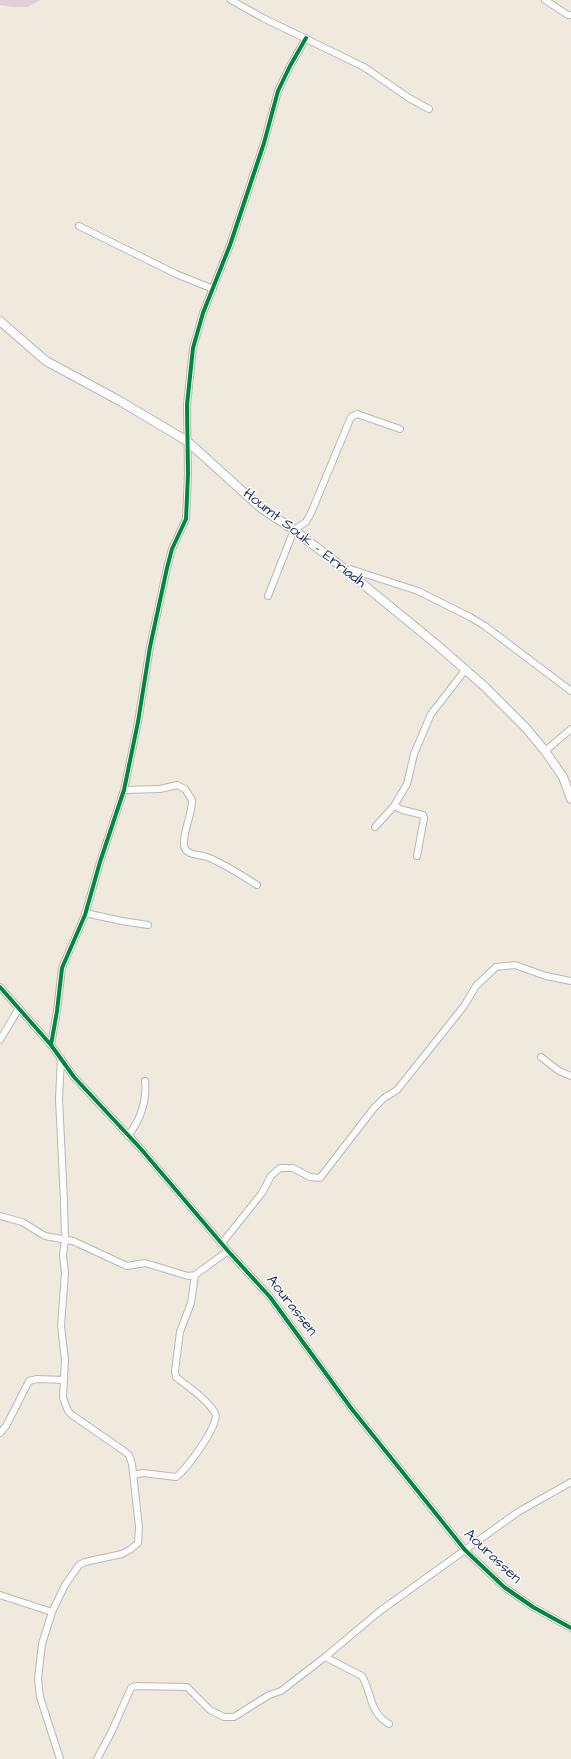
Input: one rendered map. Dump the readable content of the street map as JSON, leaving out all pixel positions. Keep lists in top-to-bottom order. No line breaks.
{"streets":{"street":["Houmt Souk - Erriadh","Aourassen"]}}
